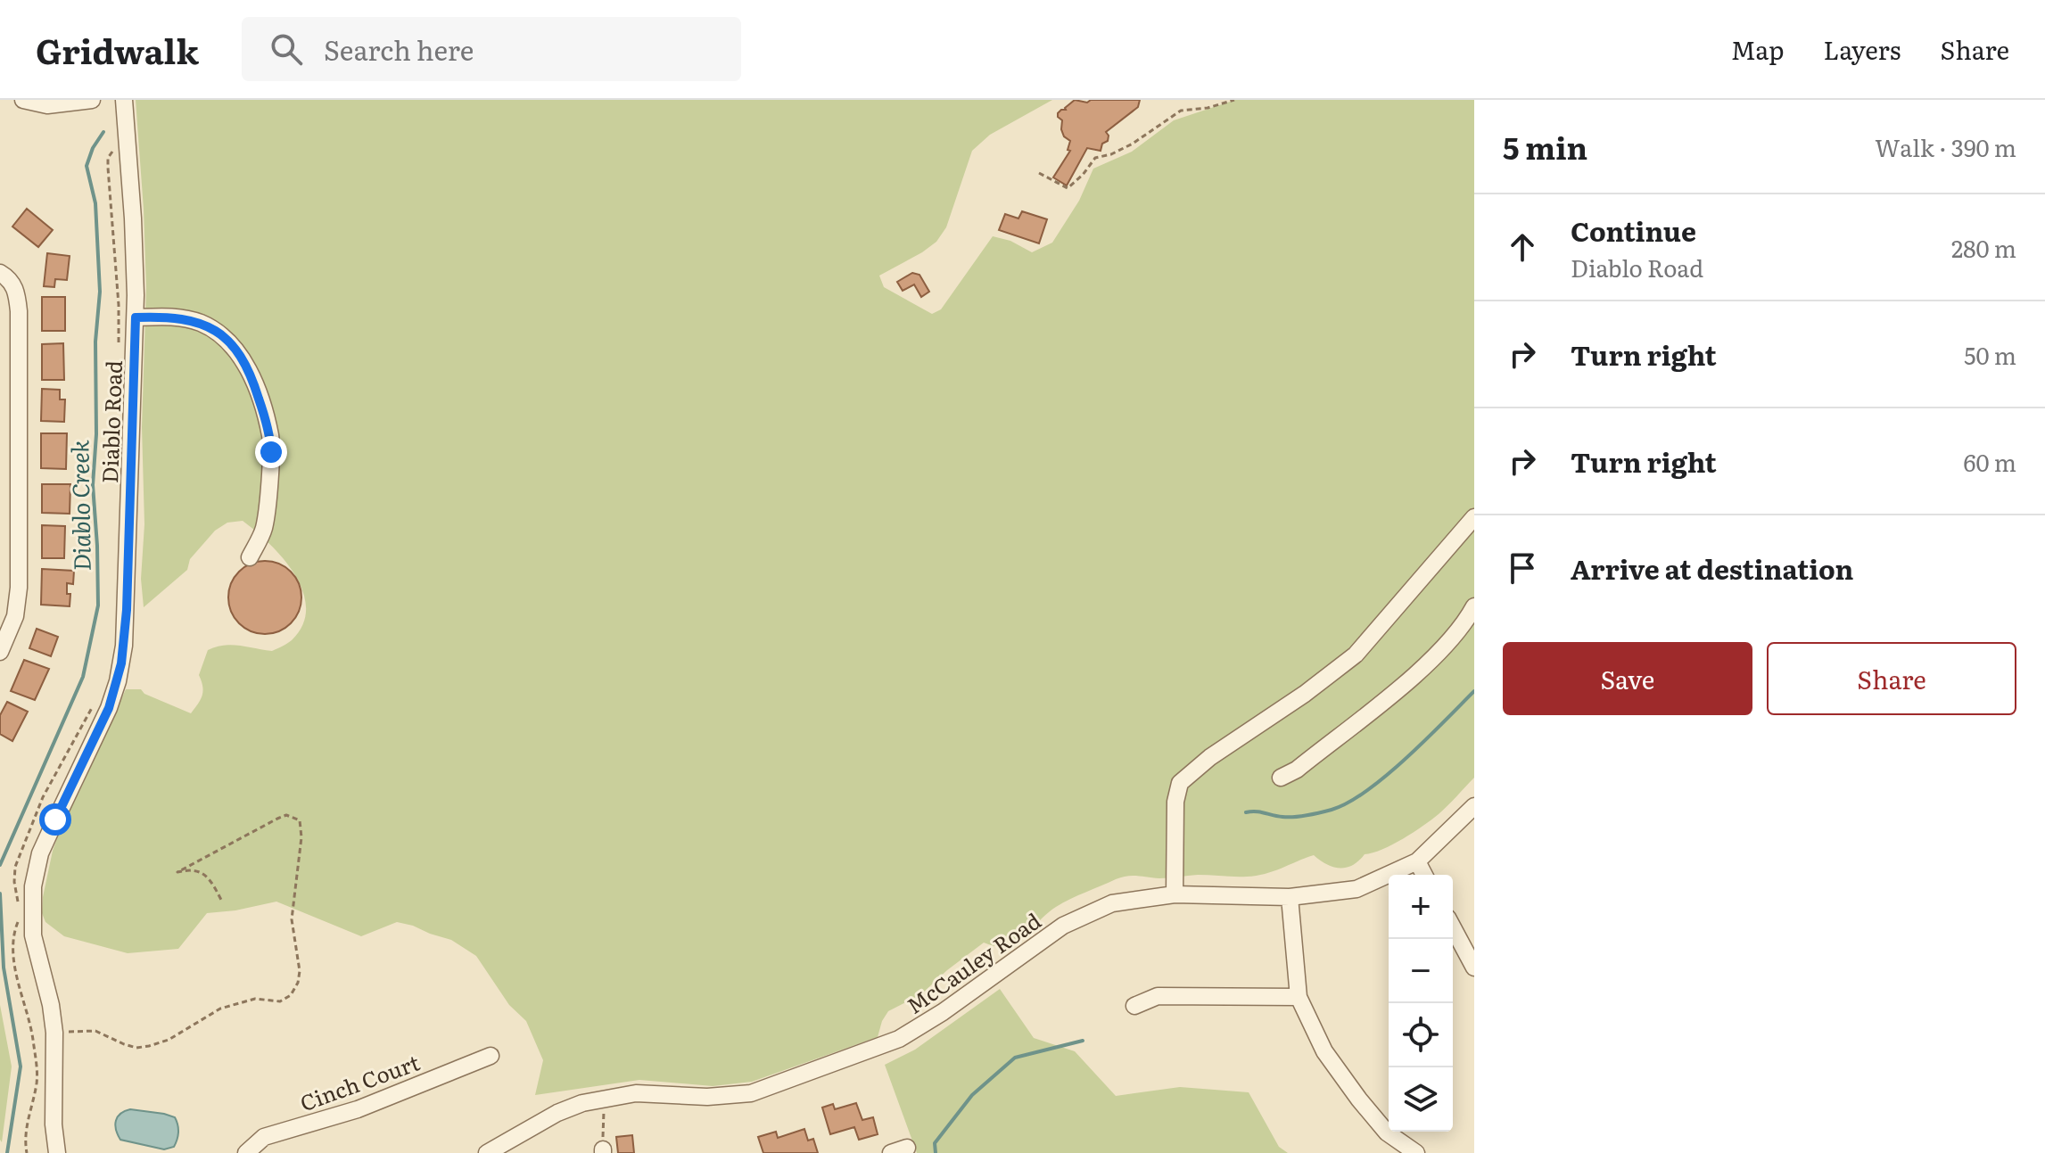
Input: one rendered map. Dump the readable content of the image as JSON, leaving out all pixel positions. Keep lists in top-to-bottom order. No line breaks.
{"streets":{"street":["Diablo Road","McCauley Road","Cinch Court"]},"water":["Diablo Creek"],"page":{"header":"Gridwalk","search":"Search here","nav":["Map","Layers","Share"],"heading":["5 min","Walk · 390 m"],"list":[["Continue","Diablo Road","280 m"],["Turn right","50 m"],["Turn right","60 m"],"Arrive at destination"],"buttons":["Save","Share"],"map_buttons":["+","−"]}}
